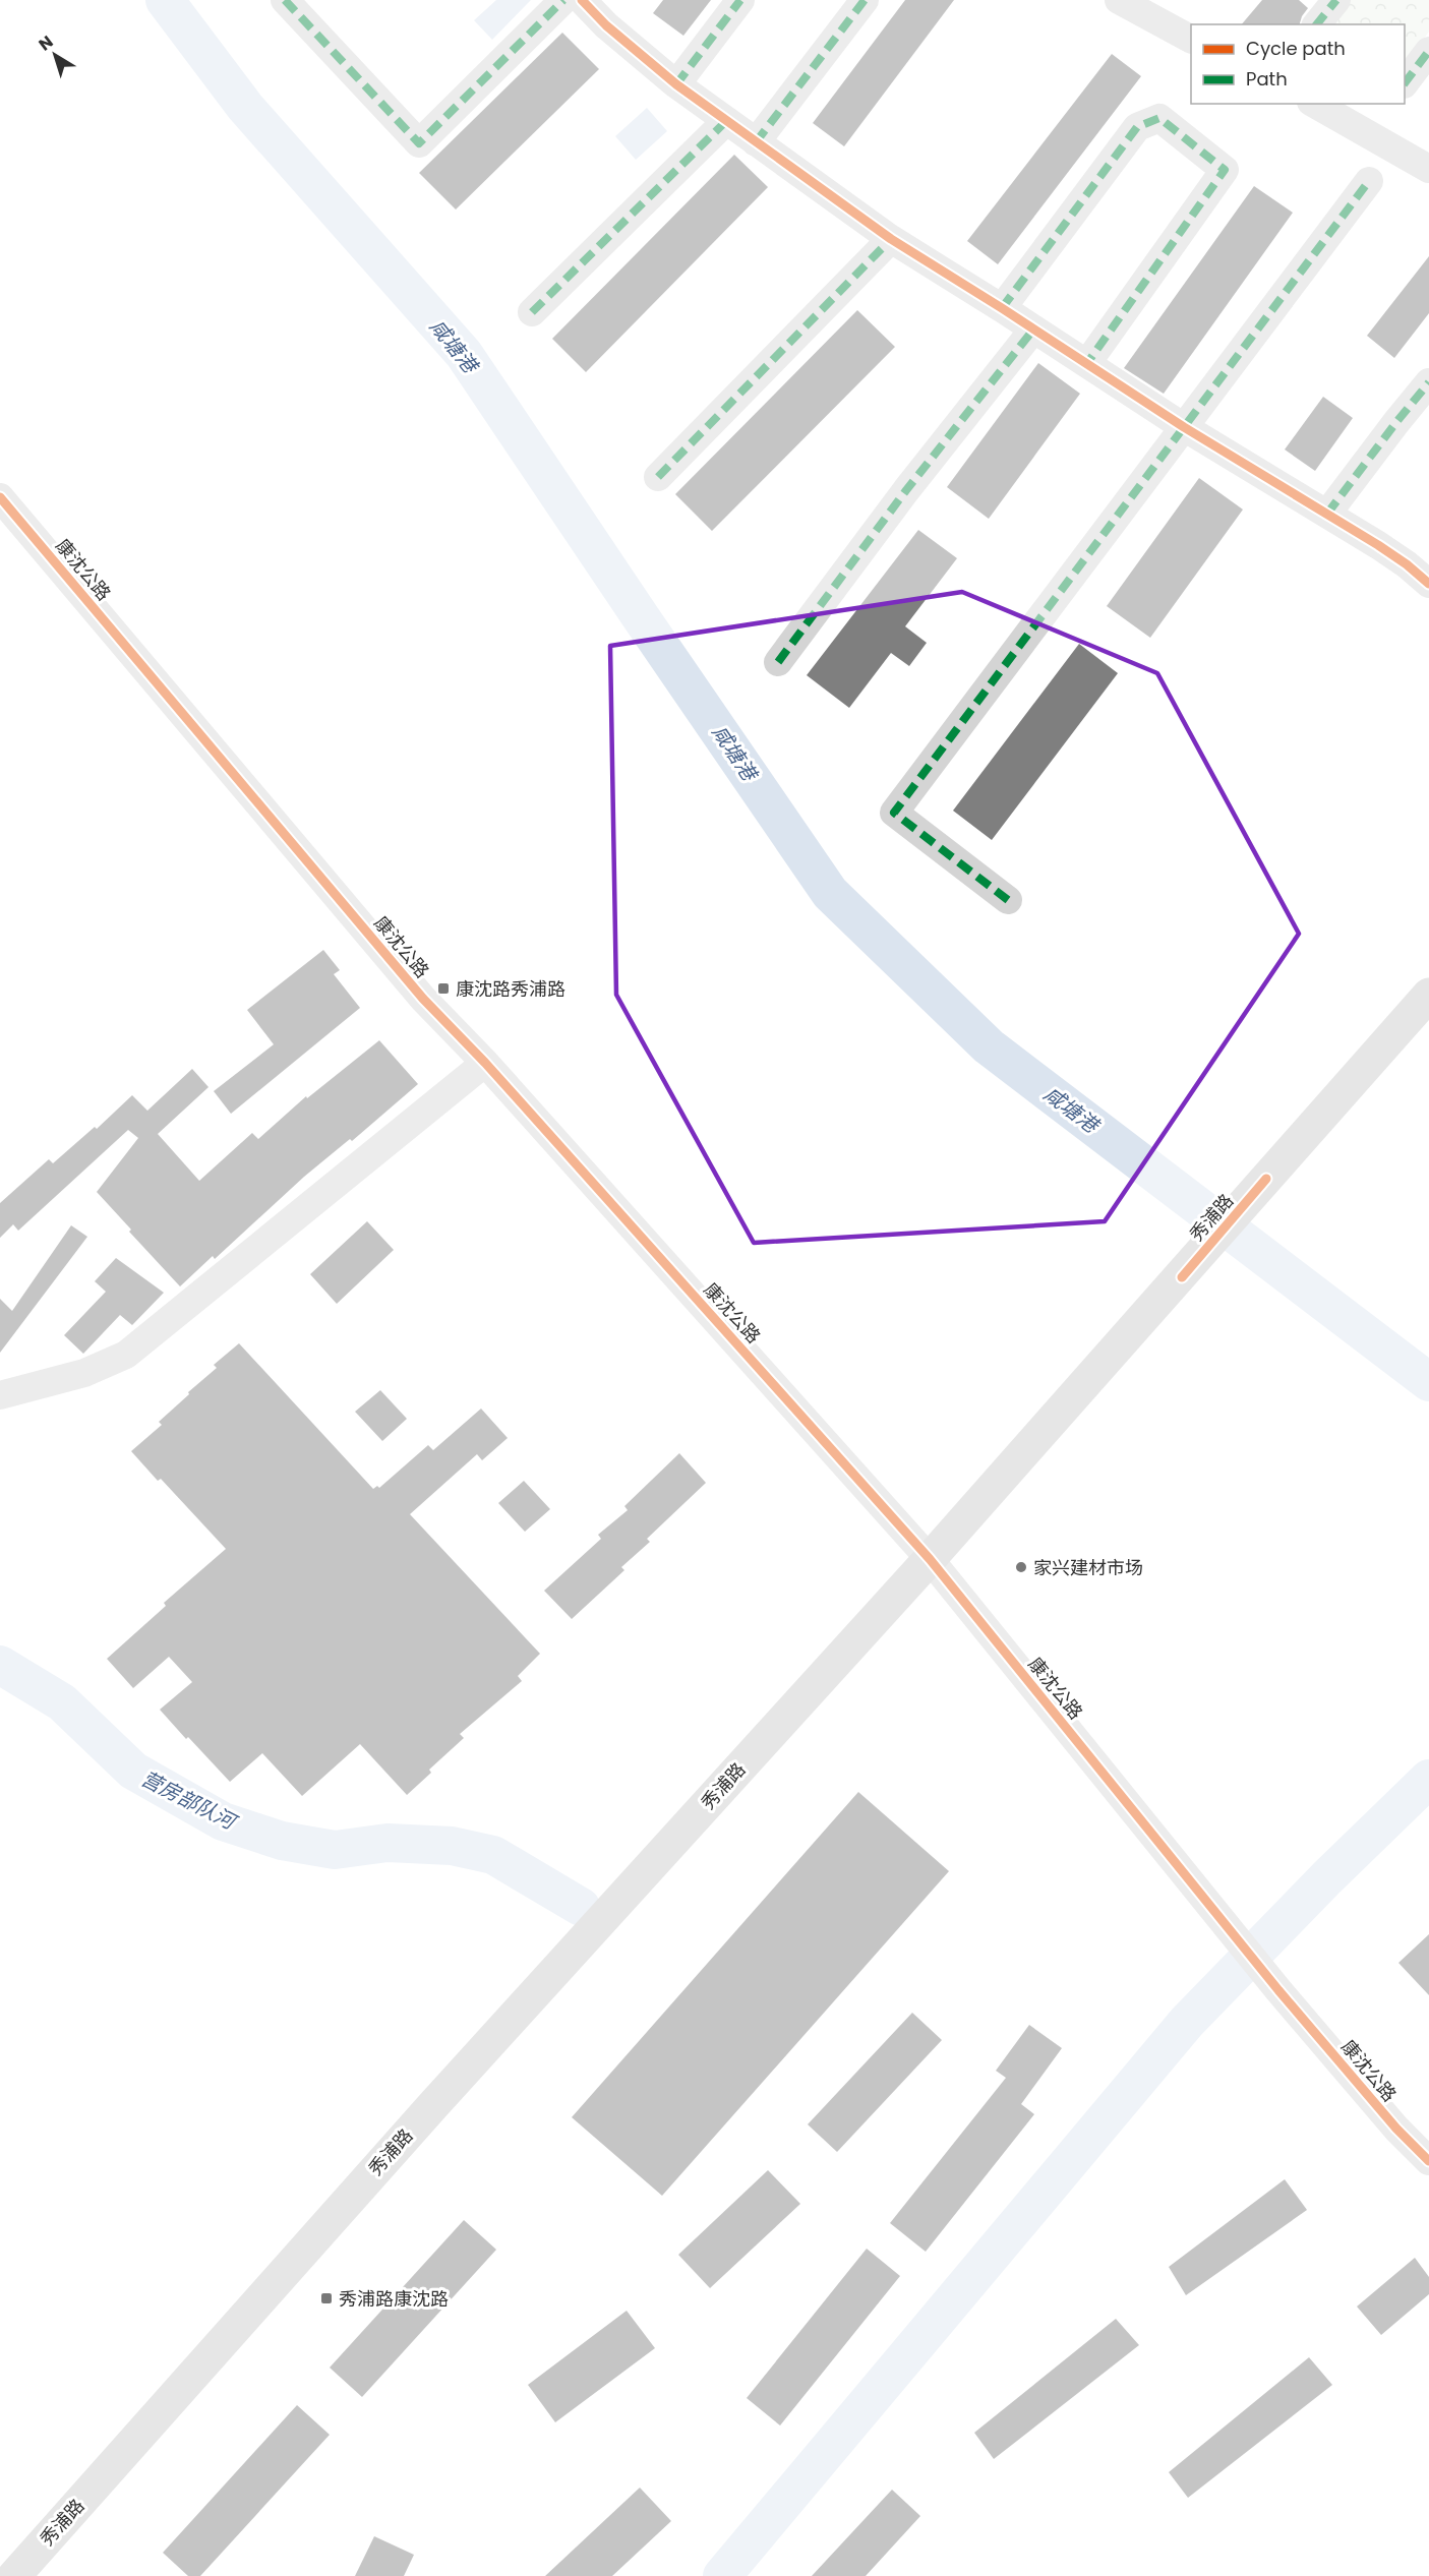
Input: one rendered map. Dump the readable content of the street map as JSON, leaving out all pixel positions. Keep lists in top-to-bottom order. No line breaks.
{"streets":{"main road":["秀浦路"],"street":["康沈公路"]},"crossings":[["康沈公路","秀浦路"]],"water":["咸塘港","营房部队河"],"places":{"transit":["康沈路秀浦路","秀浦路康沈路"],"other":["家兴建材市场"]},"legend":["Cycle path","Path"],"north":"top left"}
